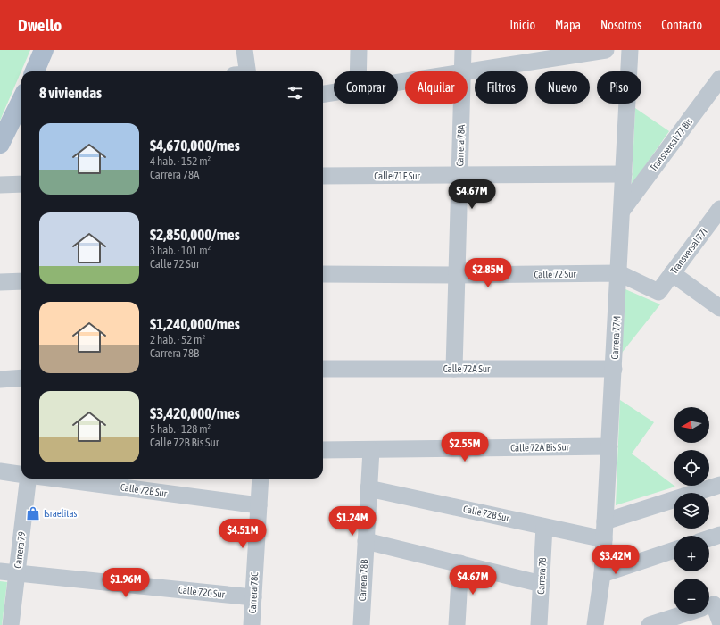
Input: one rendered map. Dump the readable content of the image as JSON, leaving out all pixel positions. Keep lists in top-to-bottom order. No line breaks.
{"streets":{"street":["Transversal 77 Bis","Carrera 78A","Calle 71F Sur","Transversal 77I","Calle 72 Sur","Carrera 77M","Calle 72A Sur","Calle 72A Bis Sur","Calle 72B Sur","Carrera 79","Carrera 78","Carrera 78B","Calle 72C Sur","Carrera 78C"]},"crossings":[["Transversal 77 Bis","Carrera 77M"],["Carrera 78A","Calle 71F Sur"],["Carrera 78A","Calle 72 Sur"],["Carrera 78A","Calle 72A Sur"],["Calle 71F Sur","Carrera 77M"],["Transversal 77I","Calle 72 Sur"],["Calle 72 Sur","Carrera 77M"],["Carrera 77M","Calle 72A Sur"],["Carrera 77M","Calle 72A Bis Sur"],["Carrera 77M","Calle 72B Sur"],["Calle 72A Bis Sur","Carrera 78B"],["Calle 72B Sur","Carrera 78"],["Calle 72B Sur","Carrera 78B"],["Calle 72B Sur","Carrera 78C"],["Carrera 79","Calle 72C Sur"],["Calle 72C Sur","Carrera 78C"]],"places":{"shop":["Israelitas"]},"north":"left","page":{"header":"Dwello","nav":["Inicio","Mapa","Nosotros","Contacto"],"chip":["Comprar","Alquilar","Filtros","Nuevo","Piso"],"heading":"8 viviendas","list":[{"name":"$4,670,000/mes","note":"4 hab. · 152 m² · Carrera 78A"},{"name":"$2,850,000/mes","note":"3 hab. · 101 m² · Calle 72 Sur"},{"name":"$1,240,000/mes","note":"2 hab. · 52 m² · Carrera 78B"},{"name":"$3,420,000/mes","note":"5 hab. · 128 m² · Calle 72B Bis Sur"}],"price":["$4.67M","$2.85M","$2.55M","$1.24M","$4.51M","$3.42M","$4.67M","$1.96M"],"map_buttons":["+","−"]}}
